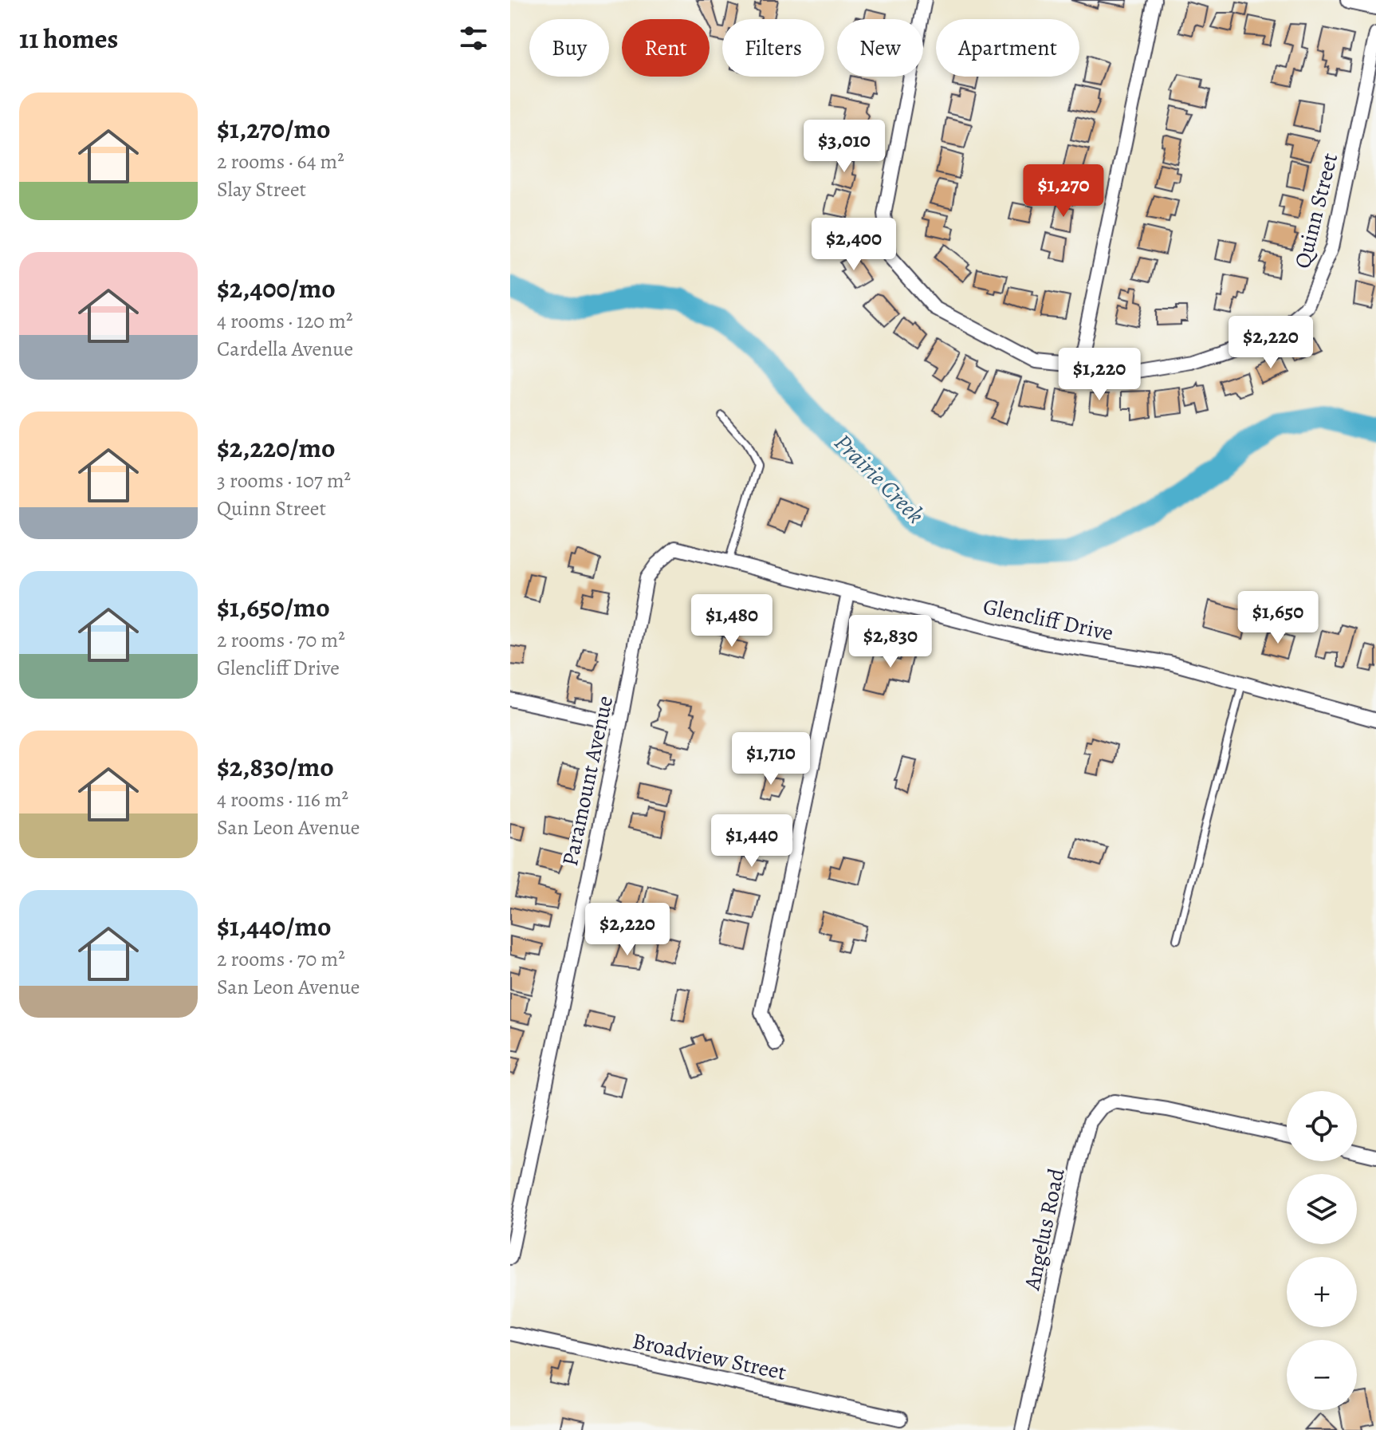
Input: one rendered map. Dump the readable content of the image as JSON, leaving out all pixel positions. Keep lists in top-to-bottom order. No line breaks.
{"streets":{"street":["Quinn Street","Glencliff Drive","Paramount Avenue","Angelus Road","Broadview Street"]},"crossings":[["Glencliff Drive","Paramount Avenue"]],"water":["Prairie Creek"],"page":{"heading":"11 homes","chip":["Buy","Rent","Filters","New","Apartment"],"list":[{"name":"$1,270/mo","note":"2 rooms · 64 m² · Slay Street"},{"name":"$2,400/mo","note":"4 rooms · 120 m² · Cardella Avenue"},{"name":"$2,220/mo","note":"3 rooms · 107 m² · Quinn Street"},{"name":"$1,650/mo","note":"2 rooms · 70 m² · Glencliff Drive"},{"name":"$2,830/mo","note":"4 rooms · 116 m² · San Leon Avenue"},{"name":"$1,440/mo","note":"2 rooms · 70 m² · San Leon Avenue"}],"price":["$3,010","$1,270","$2,400","$2,220","$1,220","$1,650","$1,480","$2,830","$1,710","$1,440","$2,220"],"map_buttons":["+","−"]}}
